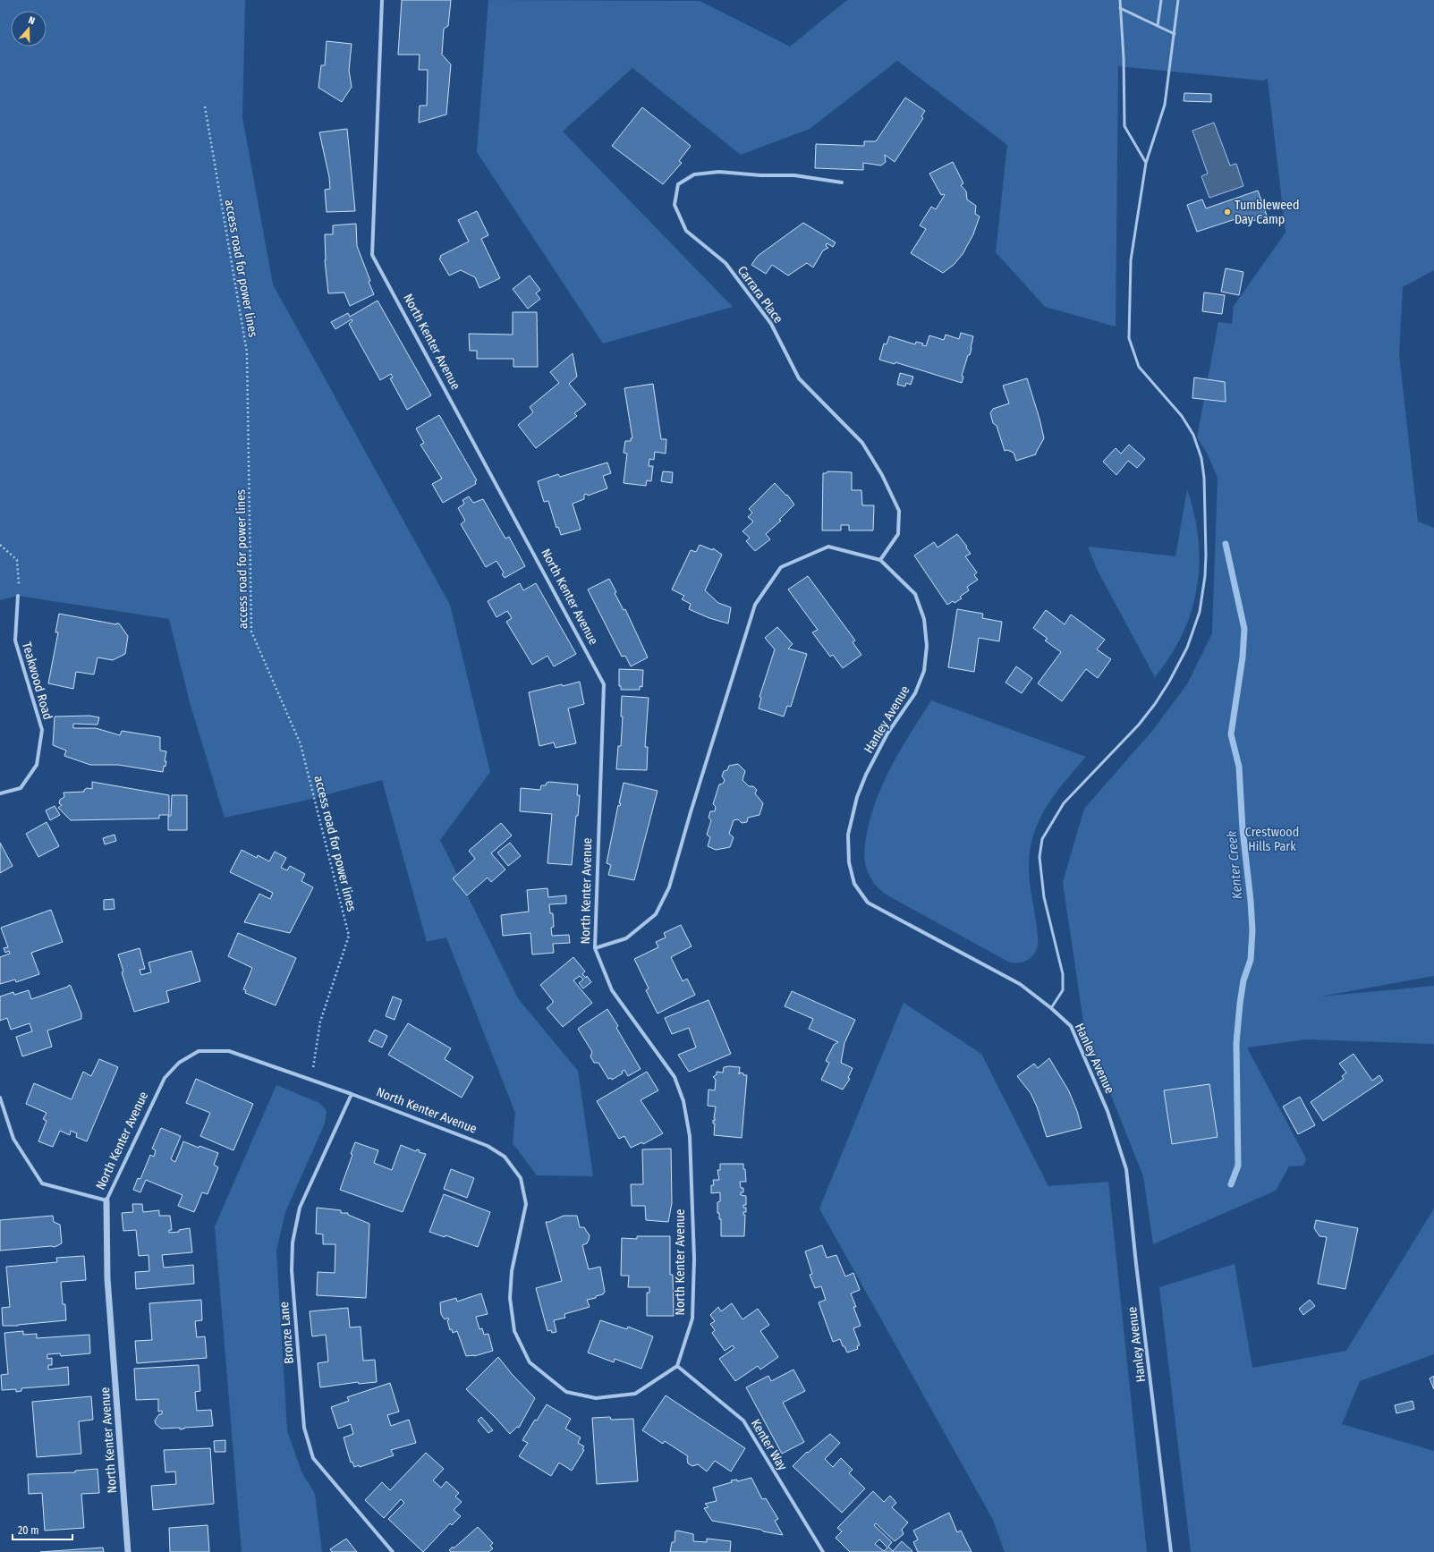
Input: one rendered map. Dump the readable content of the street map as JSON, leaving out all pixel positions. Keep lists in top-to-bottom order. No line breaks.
{"streets":{"street":["Carrara Place","North Kenter Avenue","Teakwood Road","Hanley Avenue","Bronze Lane","Kenter Way"],"path":["access road for power lines"]},"crossings":[["access road for power lines","North Kenter Avenue"],["Carrara Place","Hanley Avenue"],["North Kenter Avenue","Hanley Avenue"],["North Kenter Avenue","Bronze Lane"],["North Kenter Avenue","Kenter Way"]],"water":["Kenter Creek"],"parks":["Crestwood Hills Park"],"places":["Tumbleweed Day Camp"],"scale_bar":"20 m","north":"top"}
